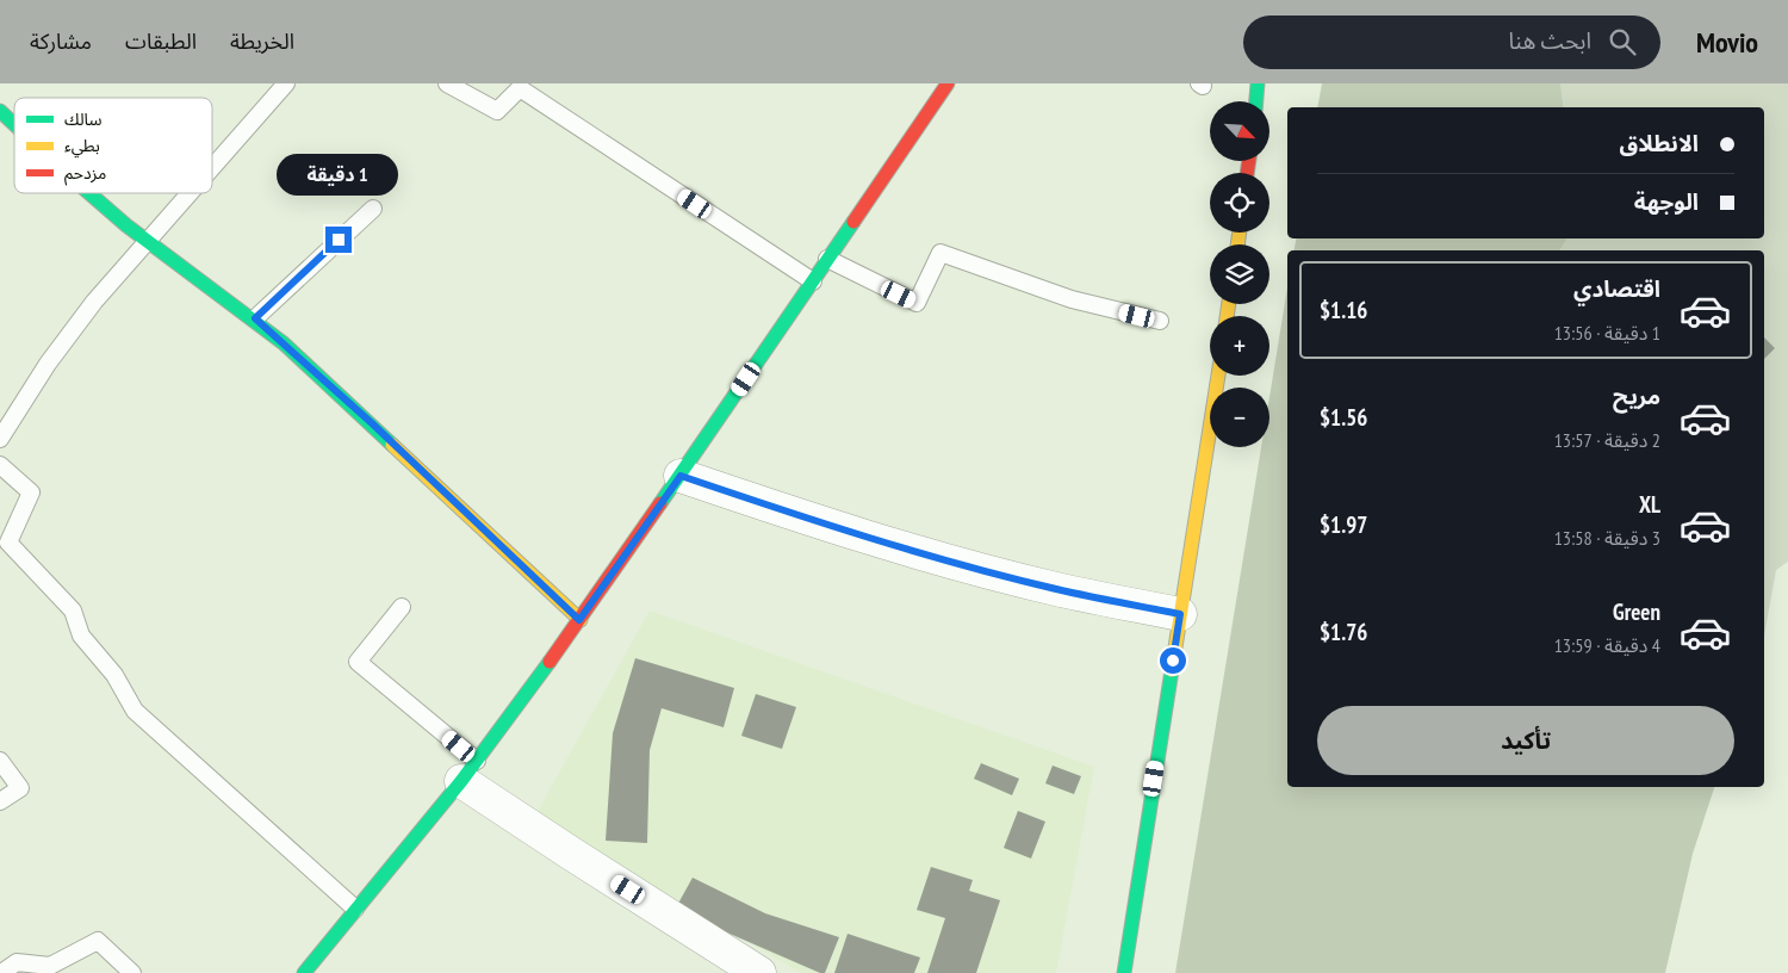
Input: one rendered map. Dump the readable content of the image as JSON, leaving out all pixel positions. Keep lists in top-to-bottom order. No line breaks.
{"legend":["سالك","بطيء","مزدحم"],"north":"bottom right","page":{"header":"Movio","search":"ابحث هنا","nav":["الخريطة","الطبقات","مشاركة"],"map_buttons":["+","−"],"banner":["الانطلاق","الوجهة"],"bubble":"1 دقيقة","list":[{"name":"اقتصادي","note":"1 دقيقة · 13:56","value":"$1.16"},{"name":"مريح","note":"2 دقيقة · 13:57","value":"$1.56"},{"name":"XL","note":"3 دقيقة · 13:58","value":"$1.97"},{"name":"Green","note":"4 دقيقة · 13:59","value":"$1.76"}],"buttons":"تأكيد"}}
